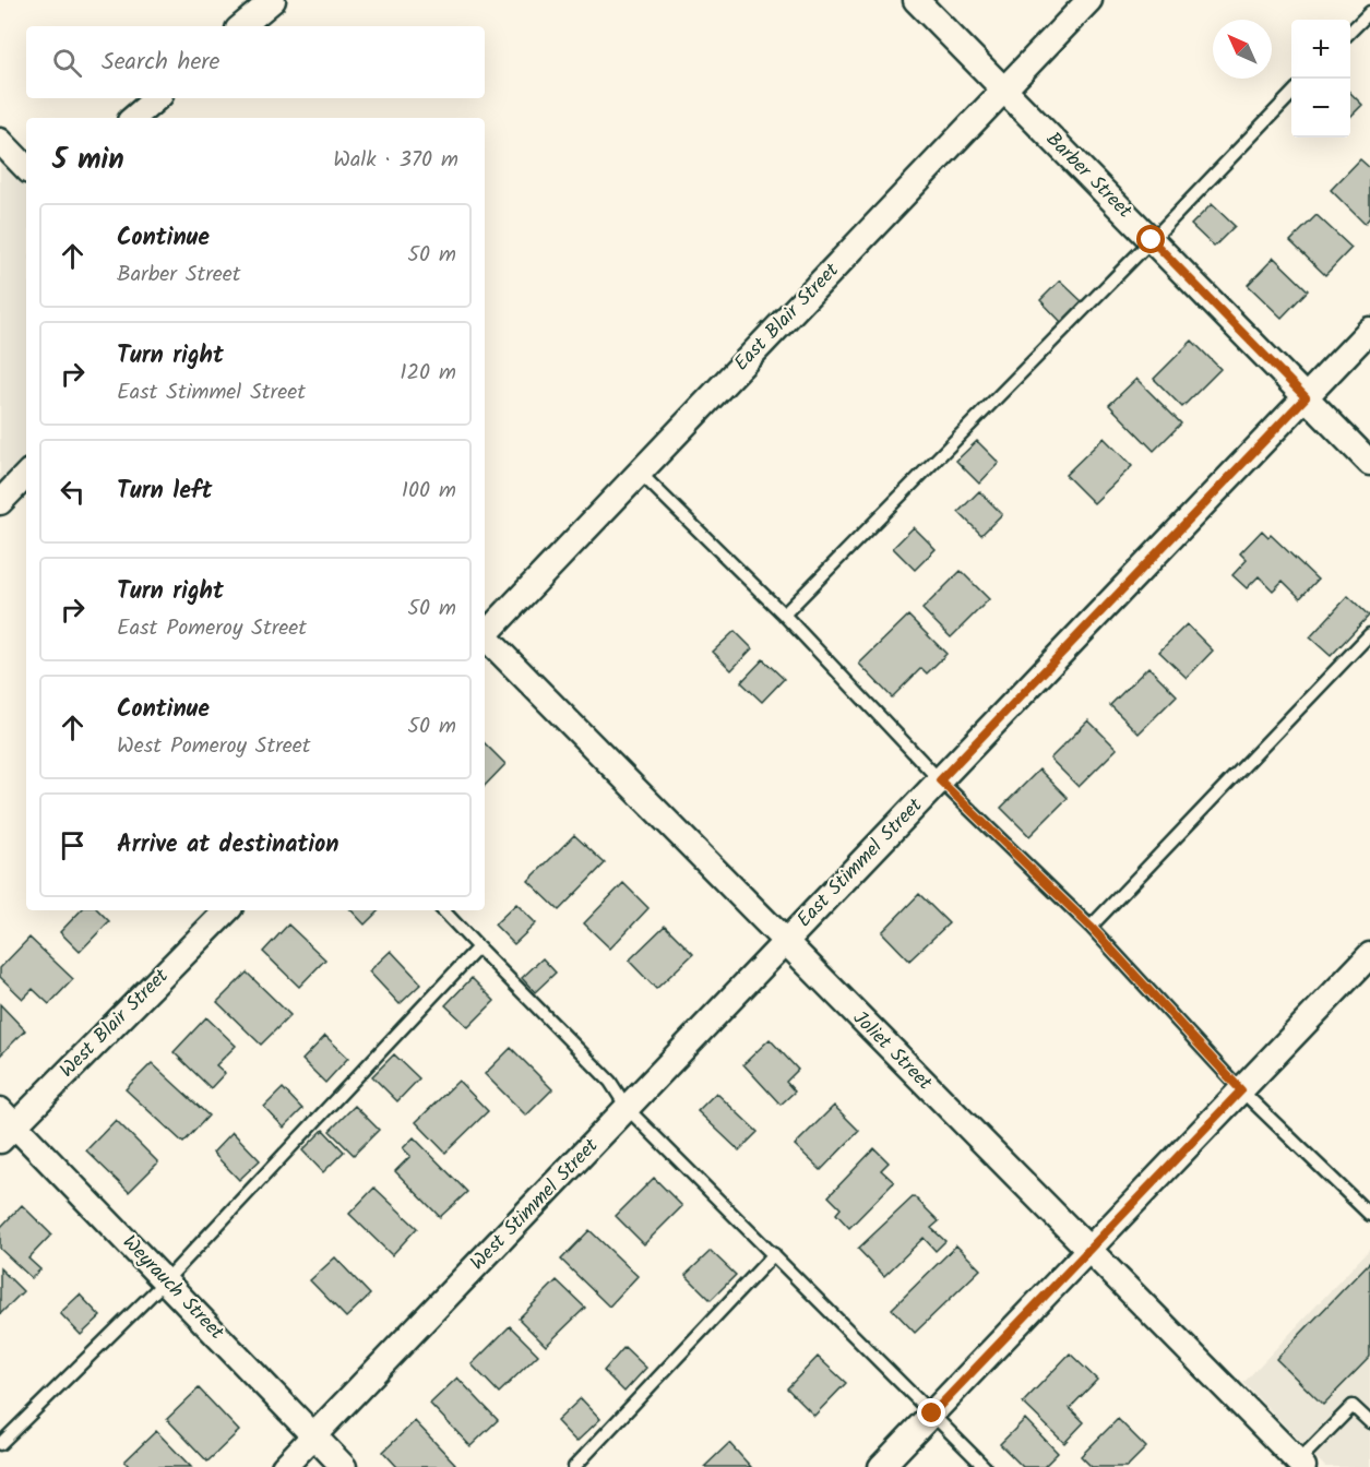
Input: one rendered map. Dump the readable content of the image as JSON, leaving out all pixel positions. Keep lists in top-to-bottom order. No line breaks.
{"streets":{"street":["Barber Street","East Blair Street","East Stimmel Street","West Blair Street","Joliet Street","West Stimmel Street","Weyrauch Street"]},"crossings":[["Barber Street","East Blair Street"],["Barber Street","East Stimmel Street"],["East Stimmel Street","Joliet Street"],["East Stimmel Street","West Stimmel Street"],["West Blair Street","Weyrauch Street"],["Joliet Street","West Stimmel Street"],["West Stimmel Street","Weyrauch Street"]],"north":"top left","page":{"map_buttons":["+","−"],"search":"Search here","heading":["5 min","Walk · 370 m"],"list":[["Continue","Barber Street","50 m"],["Turn right","East Stimmel Street","120 m"],["Turn left","100 m"],["Turn right","East Pomeroy Street","50 m"],["Continue","West Pomeroy Street","50 m"],"Arrive at destination"]}}
